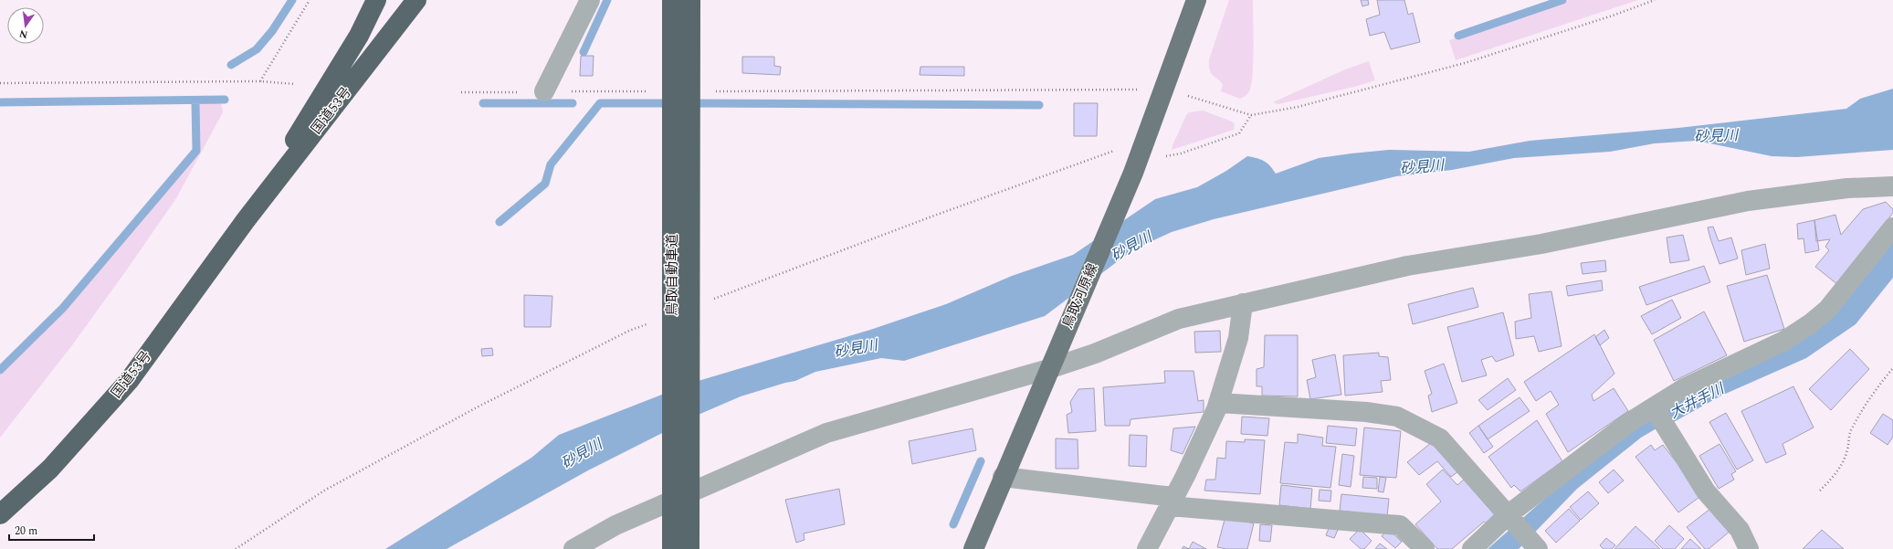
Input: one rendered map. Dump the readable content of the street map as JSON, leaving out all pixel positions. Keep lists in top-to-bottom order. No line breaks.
{"streets":{"highway":["国道53号","鳥取自動車道"],"main road":["鳥取河原線"]},"water":["砂見川","大井手川"],"scale_bar":"20 m","north":"bottom"}
